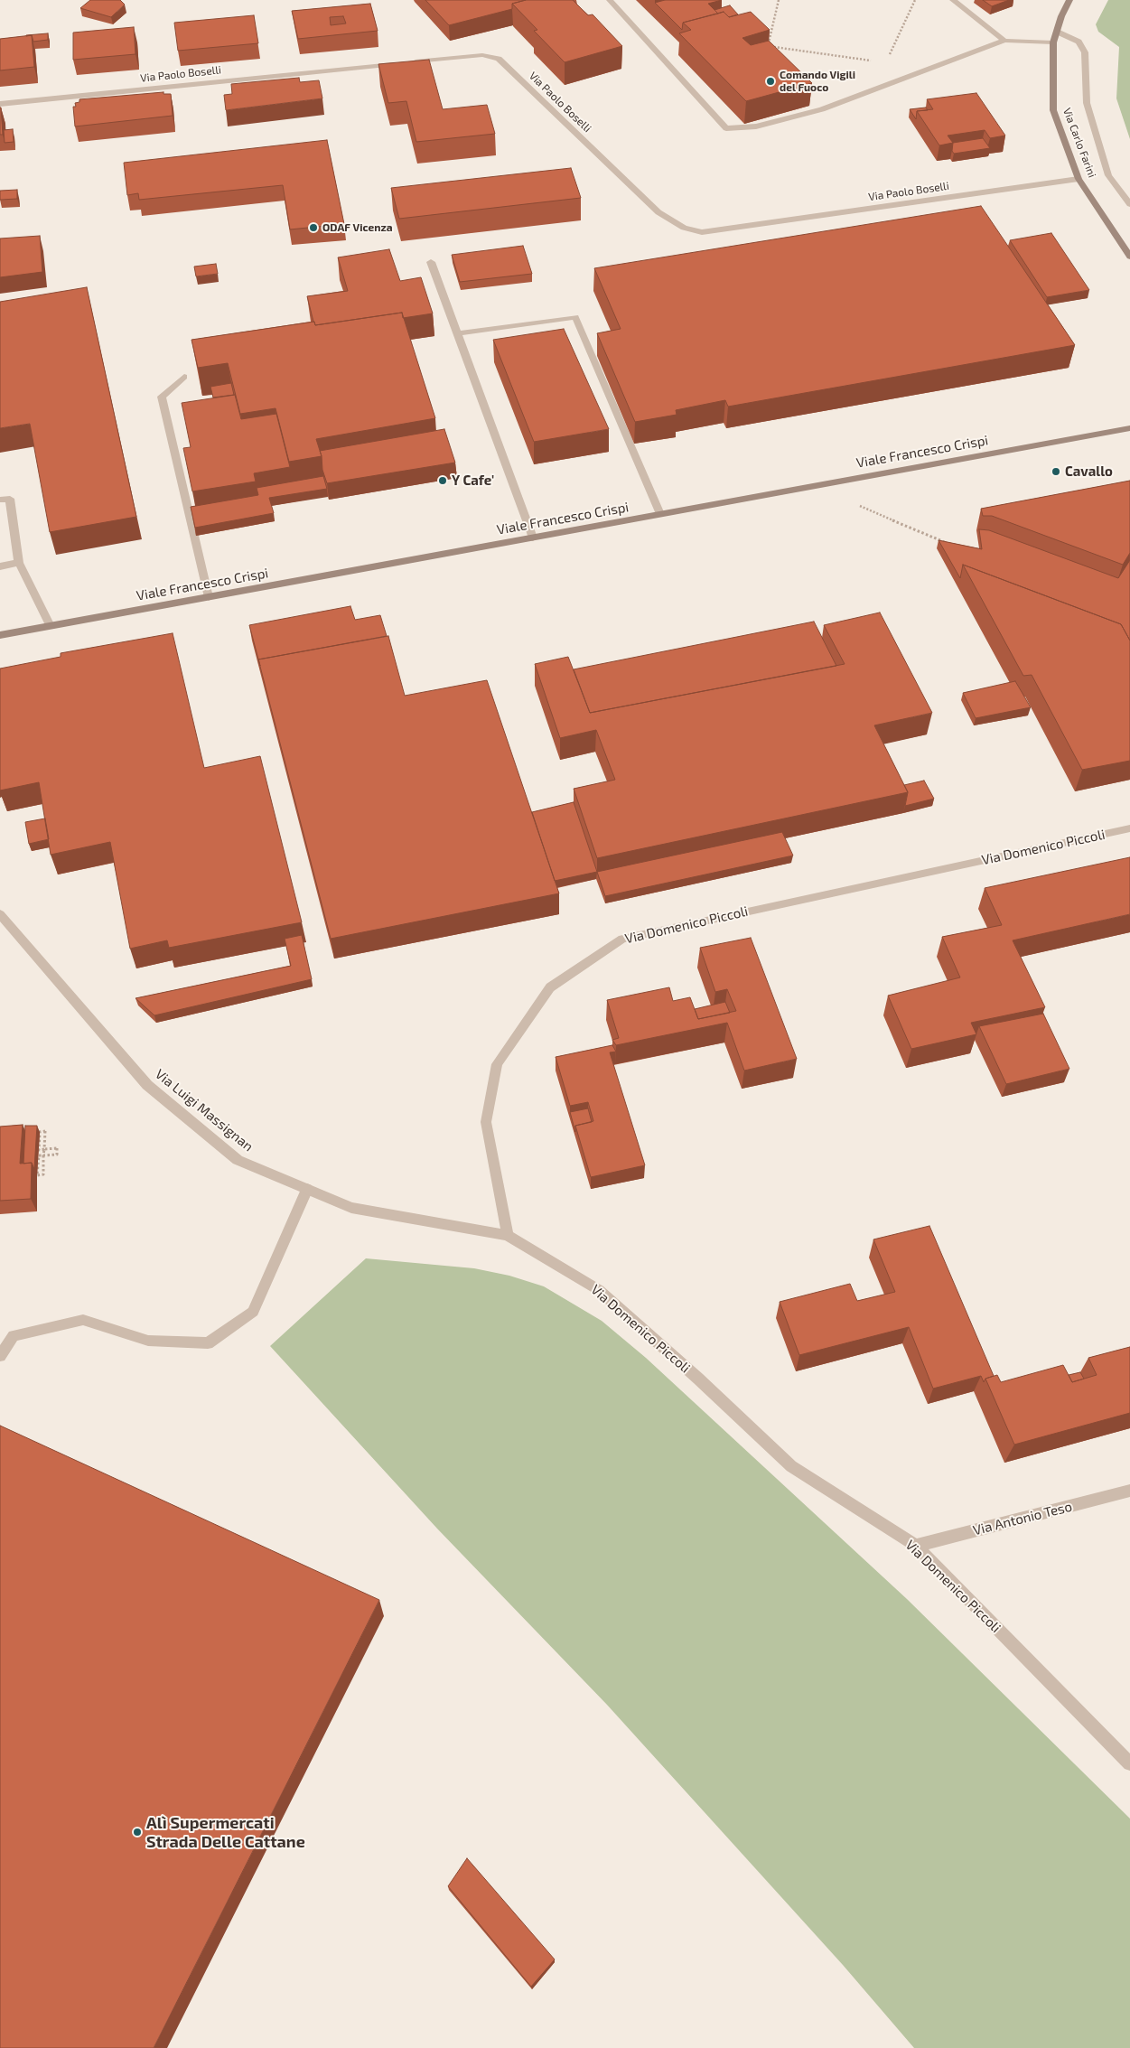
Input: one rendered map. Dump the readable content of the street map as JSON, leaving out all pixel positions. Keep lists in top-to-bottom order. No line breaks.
{"streets":{"street":["Via Paolo Boselli","Via Carlo Farini","Viale Francesco Crispi","Via Domenico Piccoli","Via Luigi Massignan","Via Antonio Teso"]},"crossings":[["Via Paolo Boselli","Via Carlo Farini"],["Via Domenico Piccoli","Via Luigi Massignan"],["Via Domenico Piccoli","Via Antonio Teso"]],"places":["Comando Vigili del Fuoco","ODAF Vicenza","Cavallo","Y Cafe'","Alì Supermercati Strada Delle Cattane"]}
